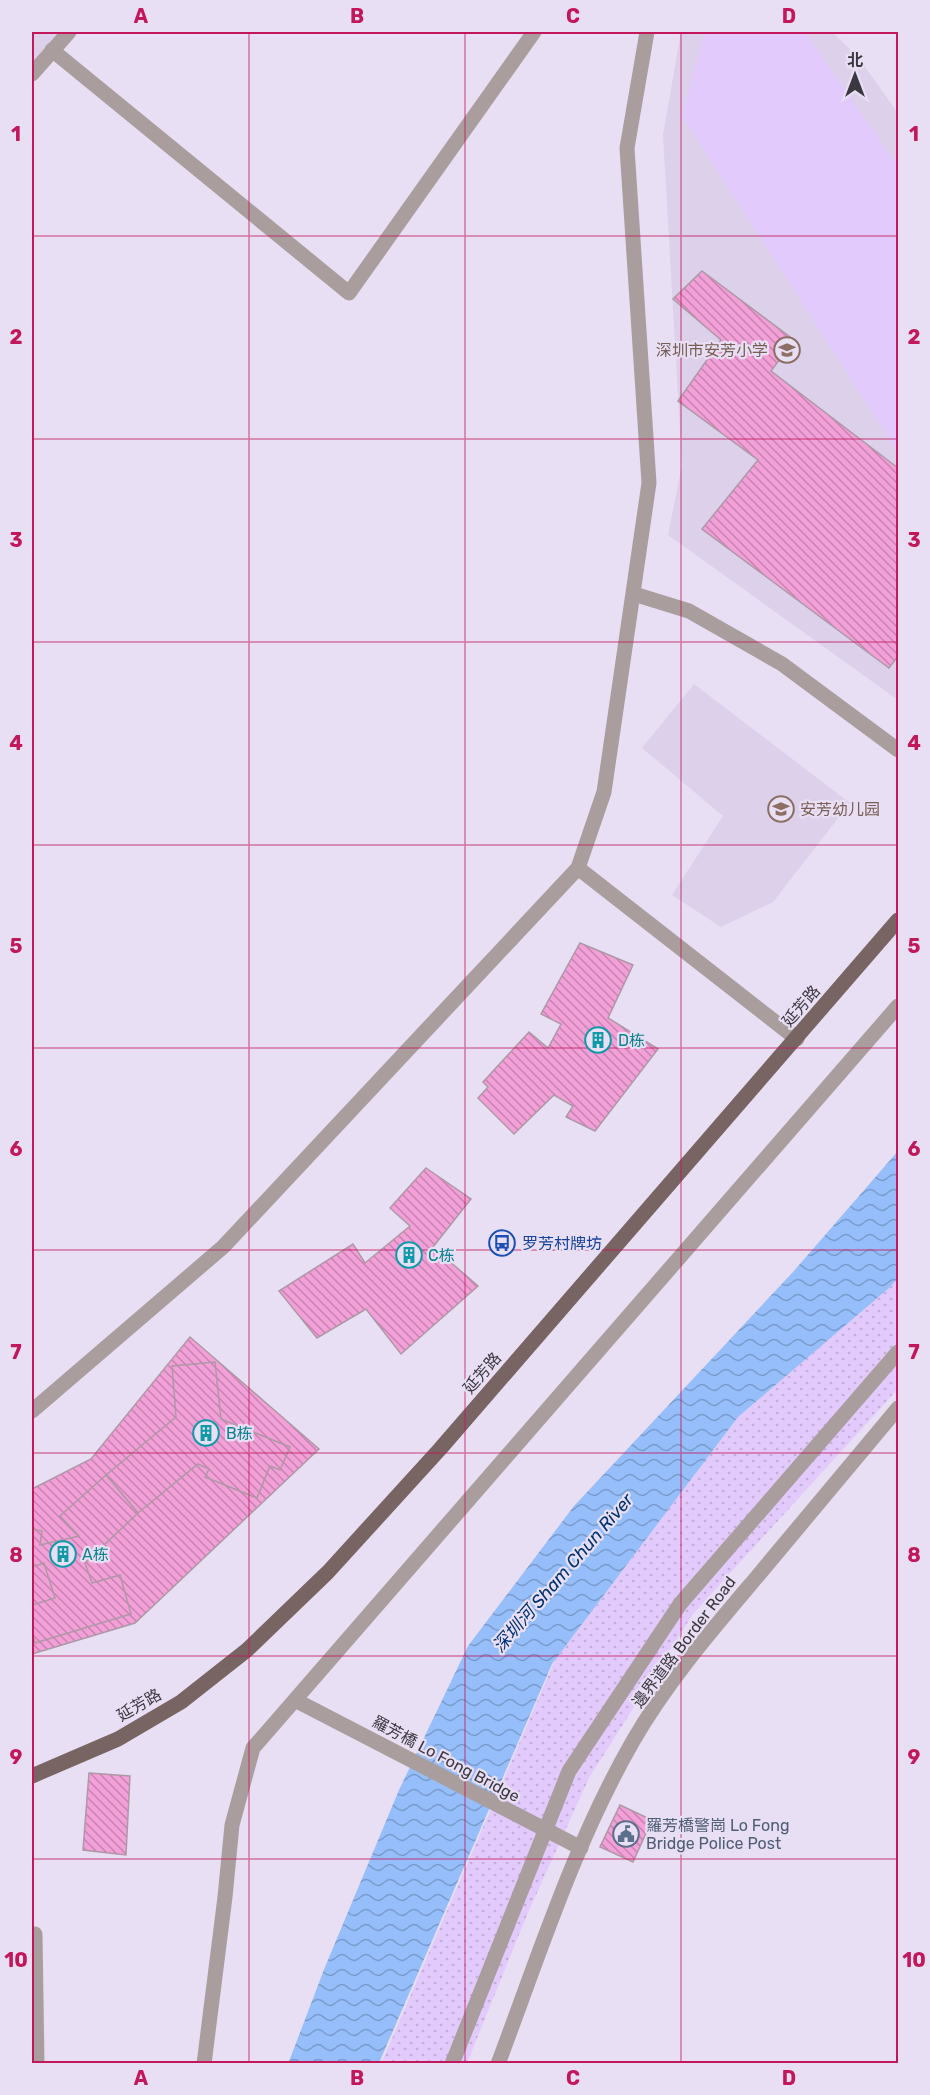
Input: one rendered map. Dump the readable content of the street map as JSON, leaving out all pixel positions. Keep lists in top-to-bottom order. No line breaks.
{"streets":{"main road":["延芳路"],"street":["邊界道路 Border Road","羅芳橋 Lo Fong Bridge"]},"crossings":[["邊界道路 Border Road","羅芳橋 Lo Fong Bridge"]],"water":["深圳河 Sham Chun River"],"places":{"school or university":["深圳市安芳小学","安芳幼儿园"],"building":["D栋","C栋","B栋","A栋"],"bus stop":["罗芳村牌坊"],"public building":["羅芳橋警崗 Lo Fong Bridge Police Post"]},"north":"top","grid":{"columns":["A","B","C","D"],"rows":["1","2","3","4","5","6","7","8","9","10"]}}
